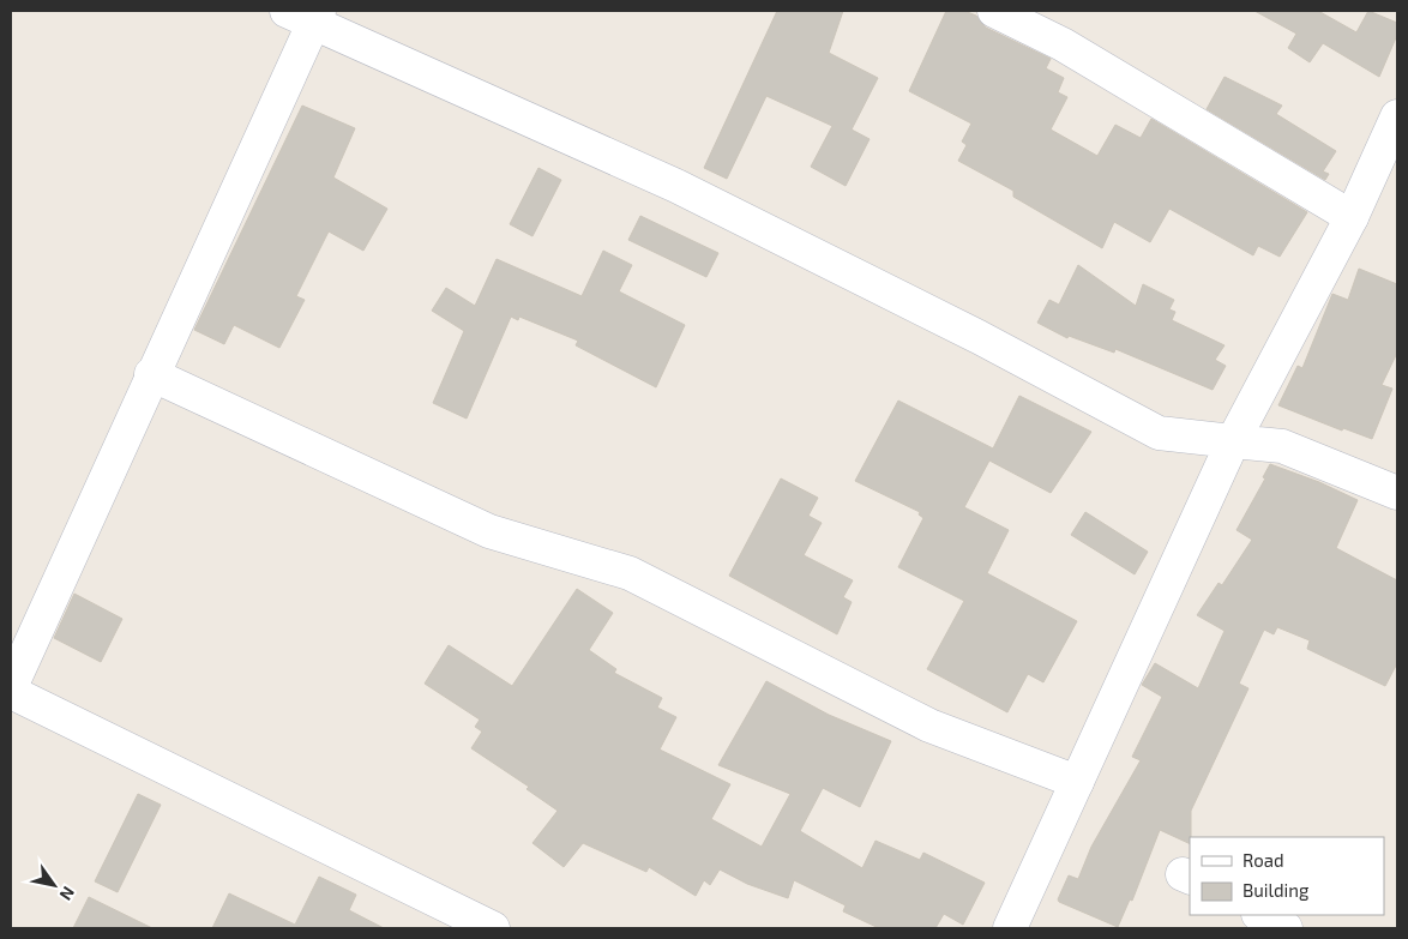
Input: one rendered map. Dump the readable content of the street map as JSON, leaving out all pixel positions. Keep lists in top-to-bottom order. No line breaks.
{"legend":["Road","Building"],"north":"bottom right"}
